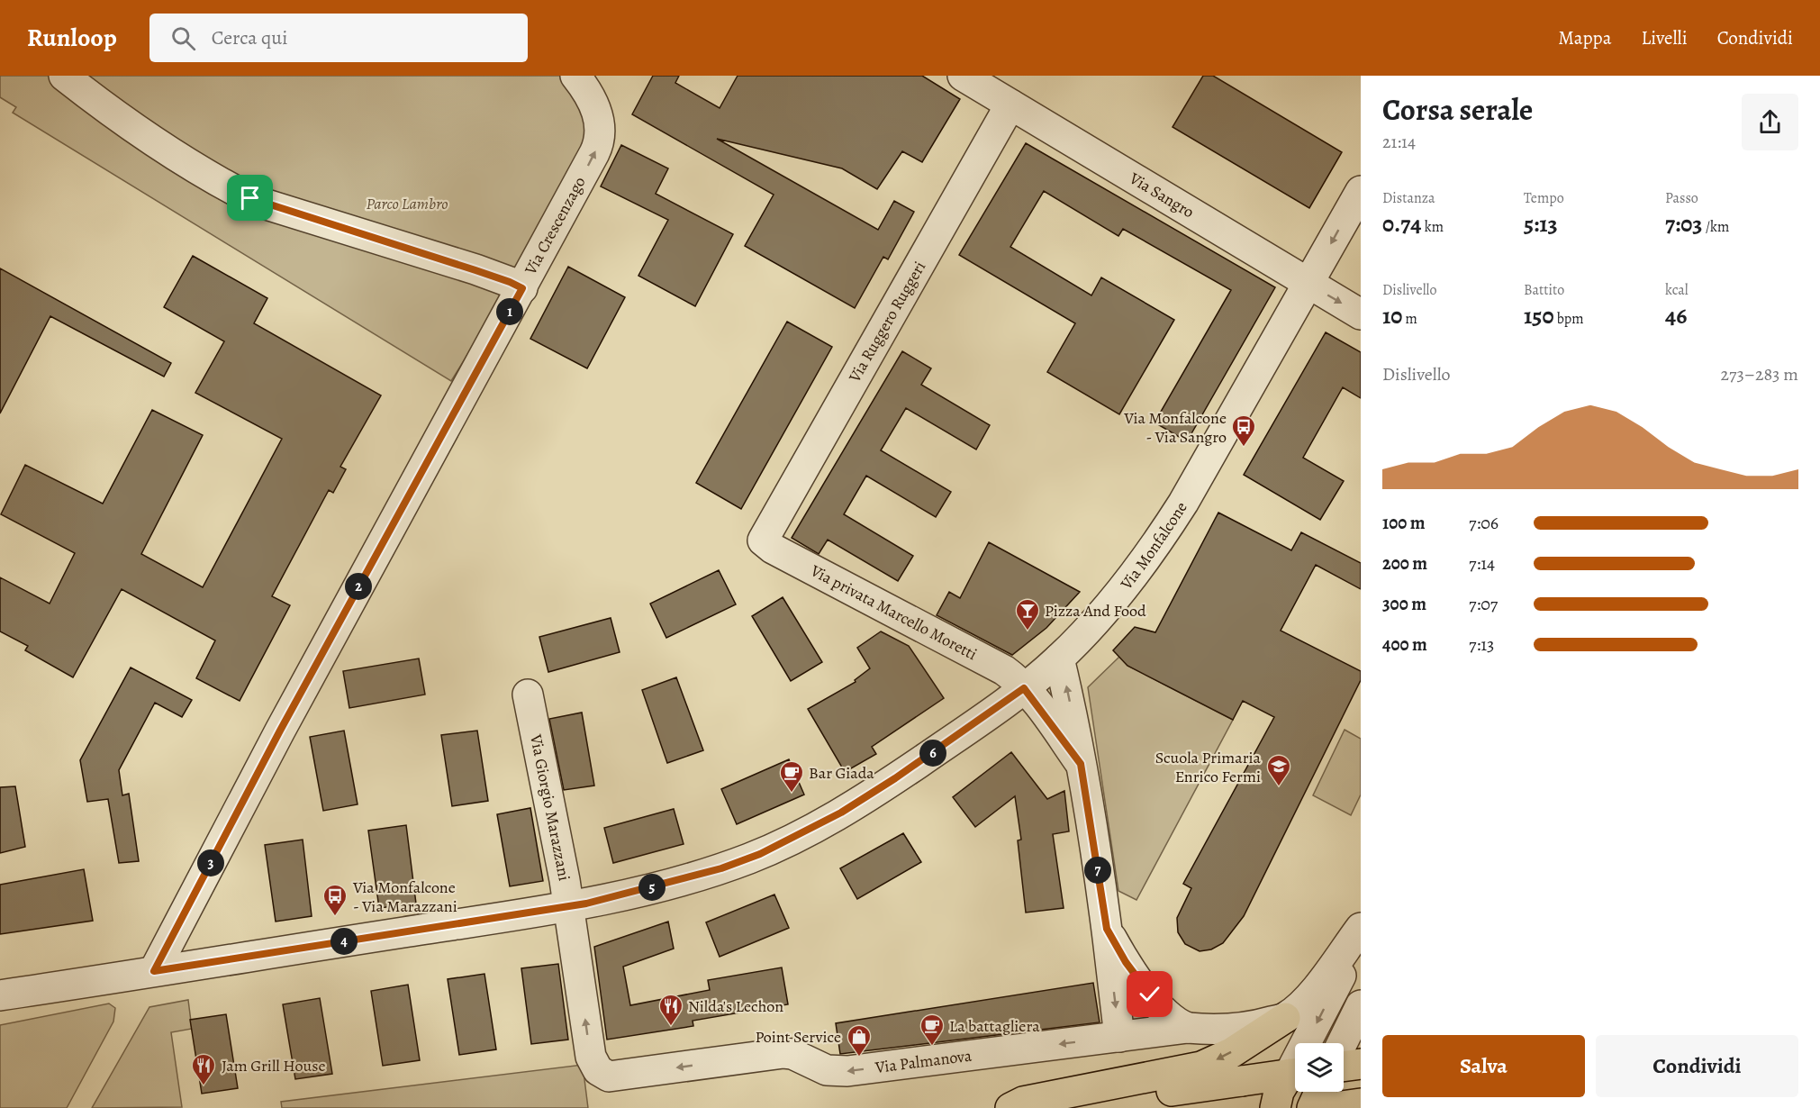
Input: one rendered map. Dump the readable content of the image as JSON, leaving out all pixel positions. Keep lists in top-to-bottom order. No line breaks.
{"streets":{"street":["Via Sangro","Via Crescenzago","Via Ruggero Ruggeri","Via Monfalcone","Via privata Marcello Moretti","Via Giorgio Marazzani","Via Palmanova"]},"crossings":[["Via Sangro","Via Ruggero Ruggeri"],["Via Sangro","Via Monfalcone"],["Via Crescenzago","Via Monfalcone"],["Via Ruggero Ruggeri","Via privata Marcello Moretti"],["Via Monfalcone","Via privata Marcello Moretti"],["Via Monfalcone","Via Giorgio Marazzani"],["Via Giorgio Marazzani","Via Palmanova"]],"one_way":["Via Giorgio Marazzani","Via Palmanova"],"parks":["Parco Lambro"],"places":{"bus stop":["Via Monfalcone - Via Sangro","Via Monfalcone - Via Marazzani"],"bar":["Pizza And Food"],"school or university":["Scuola Primaria Enrico Fermi"],"cafe":["Bar Giada","La battagliera"],"restaurant":["Nilda's Lechon","Jam Grill House"],"shop":["Point Service"]},"page":{"header":"Runloop","search":"Cerca qui","nav":["Mappa","Livelli","Condividi"],"heading":["Corsa serale","21:14"],"stats":[["Distanza","0.74 km"],["Tempo","5:13"],["Passo","7:03 /km"],["Dislivello","10 m"],["Battito","150 bpm"],["kcal","46"]],"pins":["1","2","6","3","7","5","4"],"chart":["Dislivello","273–283 m"],"list":[{"name":"100 m","note":"7:06"},{"name":"200 m","note":"7:14"},{"name":"300 m","note":"7:07"},{"name":"400 m","note":"7:13"}],"buttons":["Salva","Condividi"]}}
